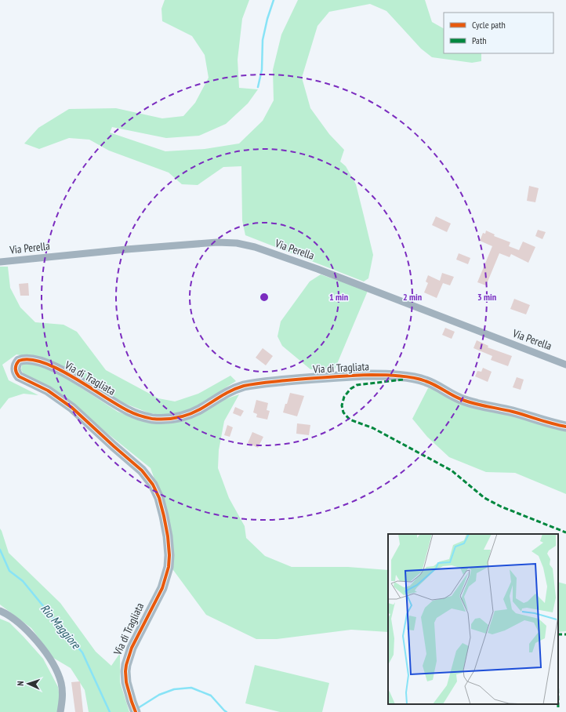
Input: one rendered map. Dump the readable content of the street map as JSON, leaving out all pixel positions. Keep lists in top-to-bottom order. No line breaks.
{"streets":{"street":["Via Perella","Via di Tragliata"]},"water":["Rio Maggiore"],"legend":["Cycle path","Path"],"north":"left","rings":["1 min","2 min","3 min"]}
